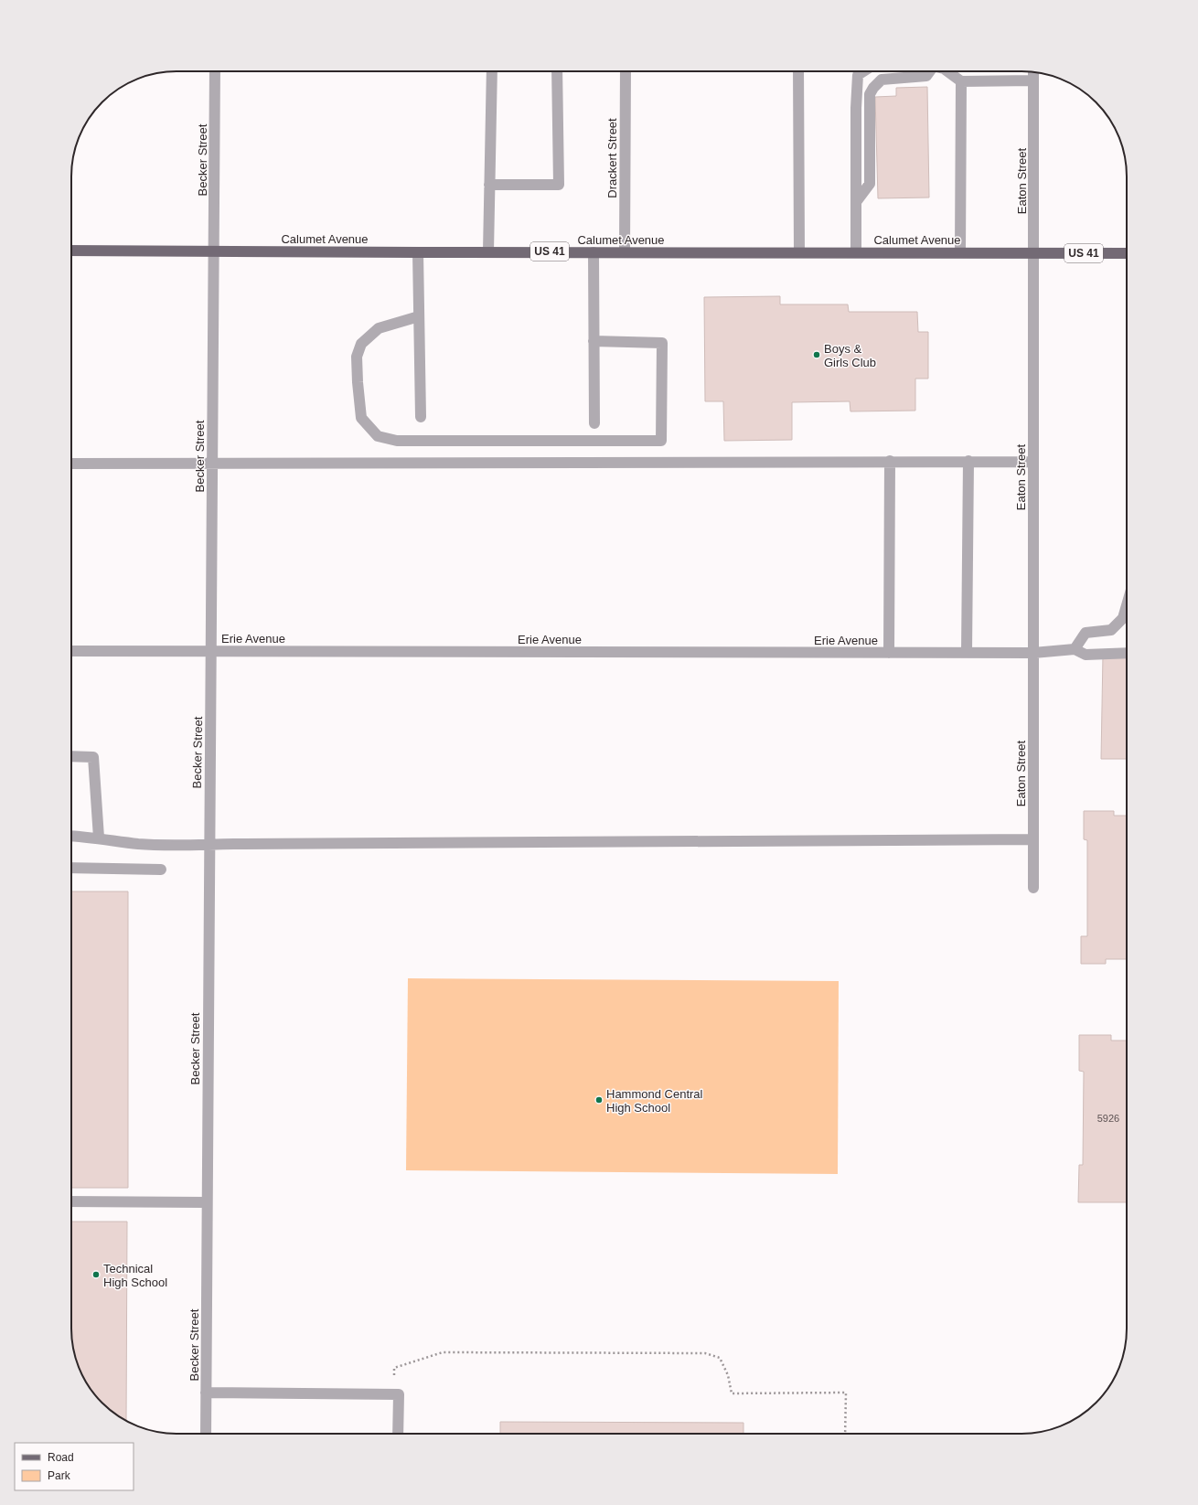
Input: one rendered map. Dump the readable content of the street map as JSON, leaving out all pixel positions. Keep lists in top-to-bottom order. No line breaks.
{"streets":{"main road":["Calumet Avenue","US 41"],"street":["Drackert Street","Becker Street","Eaton Street","Erie Avenue"]},"crossings":[["Drackert Street","Calumet Avenue"],["Becker Street","Calumet Avenue"],["Becker Street","Erie Avenue"],["Eaton Street","Calumet Avenue"],["Eaton Street","Erie Avenue"]],"places":["Boys & Girls Club","Hammond Central High School","Technical High School"],"house_numbers":["5926"],"legend":["Road","Park"]}
